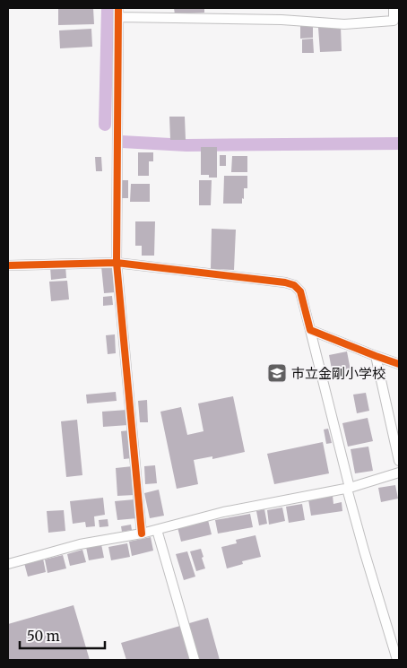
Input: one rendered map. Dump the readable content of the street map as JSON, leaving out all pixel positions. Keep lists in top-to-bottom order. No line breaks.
{"places":{"school or university":["市立金剛小学校"]},"scale_bar":"50 m"}
